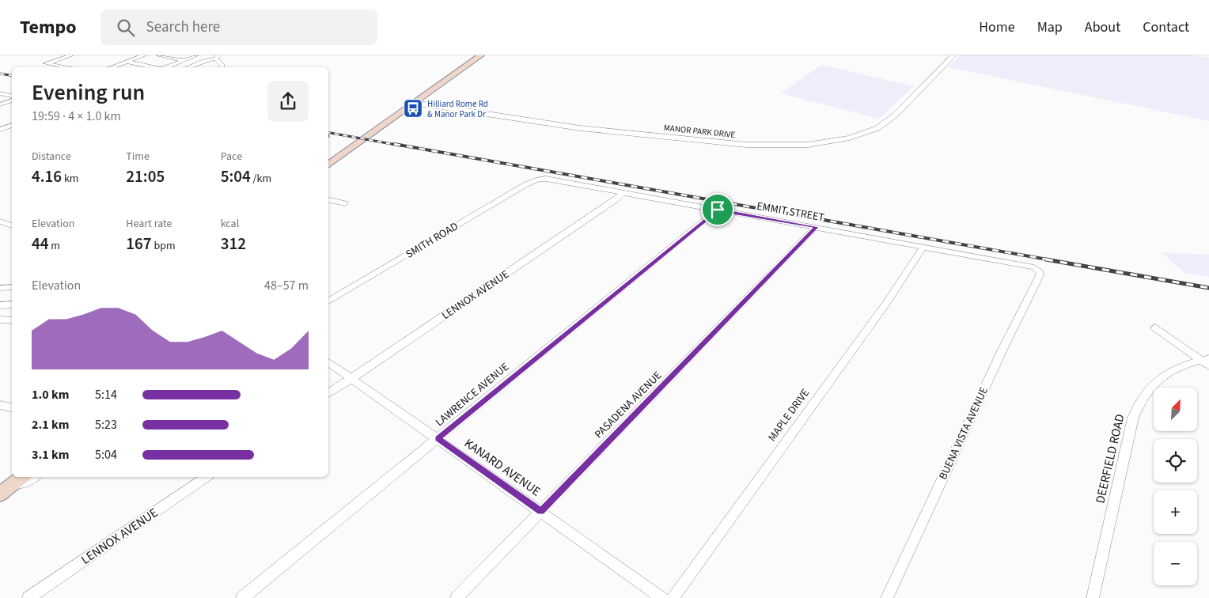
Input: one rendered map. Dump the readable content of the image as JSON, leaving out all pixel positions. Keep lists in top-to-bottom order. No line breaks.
{"streets":{"street":["MANOR PARK DRIVE","EMMIT STREET","SMITH ROAD","LENNOX AVENUE","LAWRENCE AVENUE","PASADENA AVENUE","MAPLE DRIVE","BUENA VISTA AVENUE","DEERFIELD ROAD","KANARD AVENUE"]},"crossings":[["EMMIT STREET","SMITH ROAD"],["EMMIT STREET","LENNOX AVENUE"],["EMMIT STREET","LAWRENCE AVENUE"],["EMMIT STREET","PASADENA AVENUE"],["EMMIT STREET","MAPLE DRIVE"],["EMMIT STREET","BUENA VISTA AVENUE"],["LENNOX AVENUE","KANARD AVENUE"],["LAWRENCE AVENUE","KANARD AVENUE"],["PASADENA AVENUE","KANARD AVENUE"]],"places":{"bus stop":["Hilliard Rome Rd & Manor Park Dr"]},"north":"top right","page":{"header":"Tempo","search":"Search here","nav":["Home","Map","About","Contact"],"heading":["Evening run","19:59 · 4 × 1.0 km"],"stats":[["Distance","4.16 km"],["Time","21:05"],["Pace","5:04 /km"],["Elevation","44 m"],["Heart rate","167 bpm"],["kcal","312"]],"chart":["Elevation","48–57 m"],"list":[{"name":"1.0 km","note":"5:14"},{"name":"2.1 km","note":"5:23"},{"name":"3.1 km","note":"5:04"}],"map_buttons":["+","−"]}}
